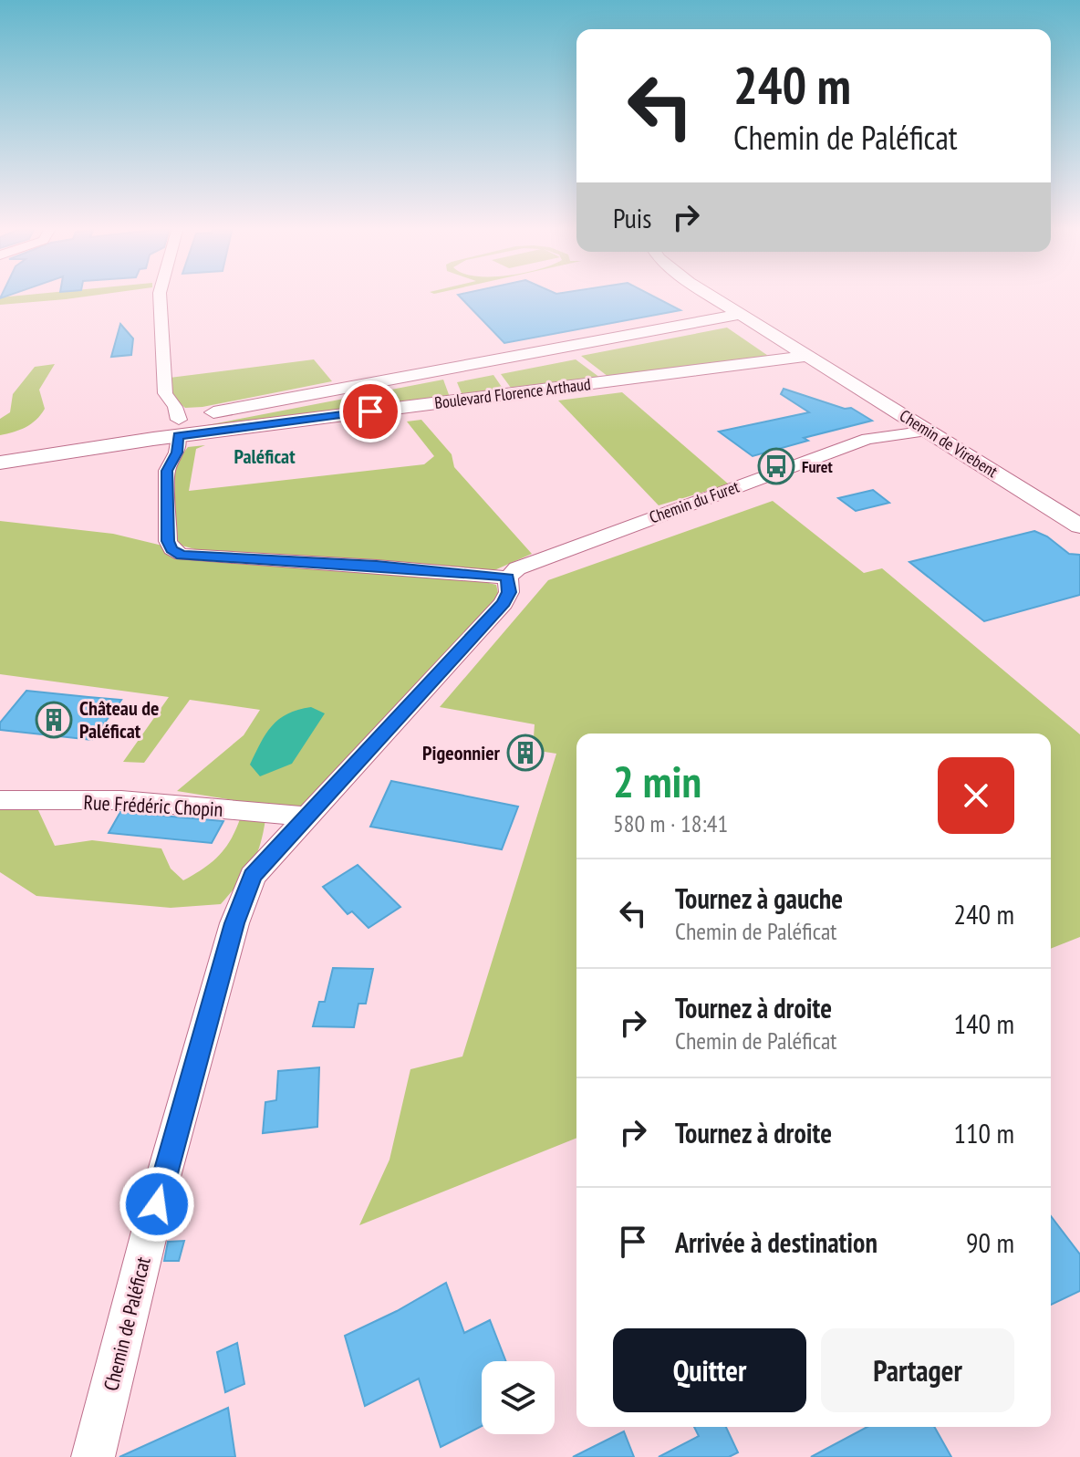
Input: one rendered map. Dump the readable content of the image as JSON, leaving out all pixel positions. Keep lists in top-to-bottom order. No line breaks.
{"streets":{"street":["Boulevard Florence Arthaud","Chemin de Virebent","Chemin du Furet","Rue Frédéric Chopin","Chemin de Paléficat"]},"crossings":[["Boulevard Florence Arthaud","Chemin de Virebent"],["Chemin de Virebent","Chemin du Furet"],["Chemin du Furet","Chemin de Paléficat"],["Rue Frédéric Chopin","Chemin de Paléficat"]],"districts":["Paléficat"],"places":{"bus stop":["Furet"],"building":["Château de Paléficat","Pigeonnier"]},"page":{"turn":["240 m","Chemin de Paléficat"],"then":"Puis","heading":["2 min","580 m · 18:41"],"list":[{"name":"Tournez à gauche","note":"Chemin de Paléficat","value":"240 m"},{"name":"Tournez à droite","note":"Chemin de Paléficat","value":"140 m"},{"name":"Tournez à droite","value":"110 m"},{"name":"Arrivée à destination","value":"90 m"}],"buttons":["Quitter","Partager"]}}
